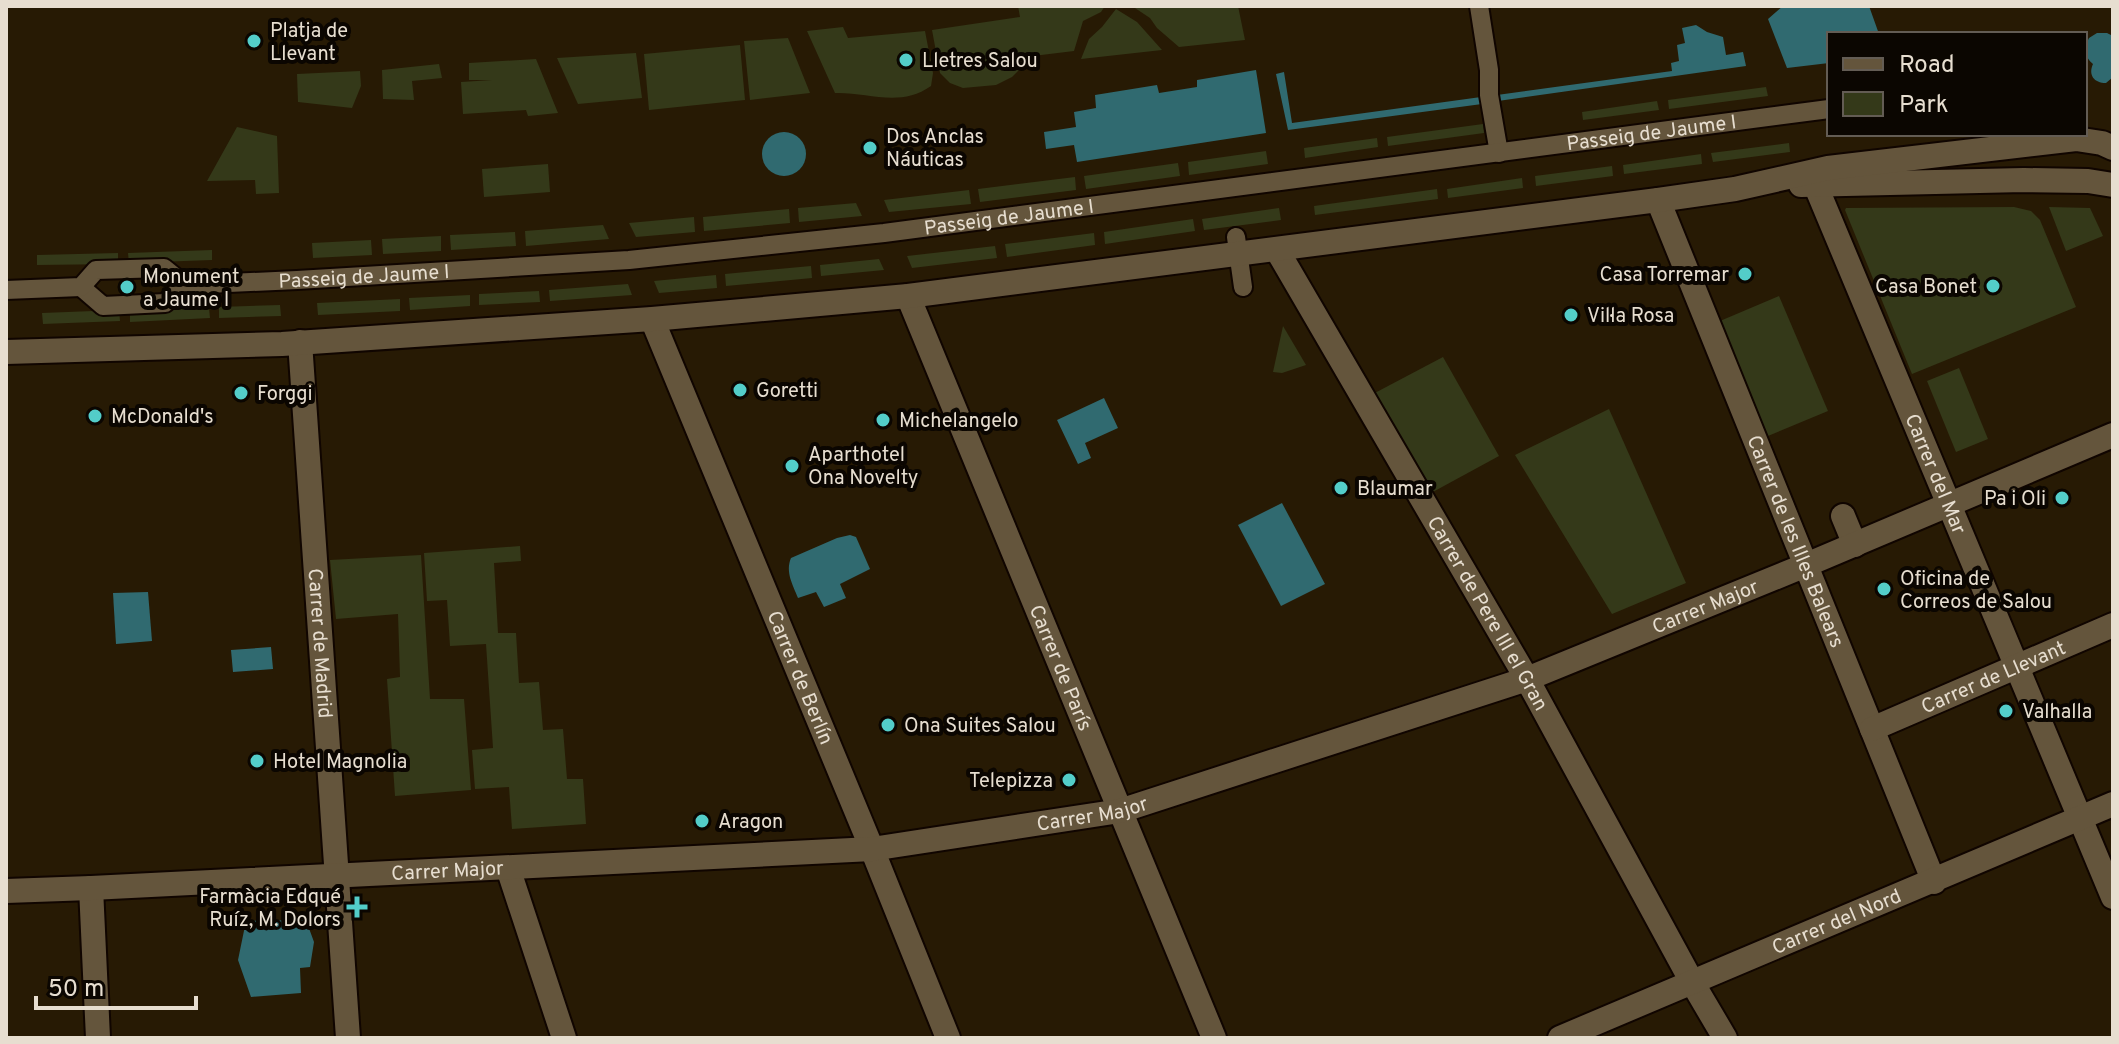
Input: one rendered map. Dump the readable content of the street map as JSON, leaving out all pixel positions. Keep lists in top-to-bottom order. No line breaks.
{"streets":{"street":["Passeig de Jaume I","Carrer del Mar","Carrer de les Illes Balears","Carrer Major","Carrer de Pere III el Gran","Carrer de Madrid","Carrer de París","Carrer de Llevant","Carrer de Berlín","Carrer del Nord"]},"crossings":[["Carrer del Mar","Carrer Major"],["Carrer del Mar","Carrer de Llevant"],["Carrer del Mar","Carrer del Nord"],["Carrer de les Illes Balears","Carrer Major"],["Carrer de les Illes Balears","Carrer de Llevant"],["Carrer de les Illes Balears","Carrer del Nord"],["Carrer Major","Carrer de Pere III el Gran"],["Carrer Major","Carrer de Madrid"],["Carrer Major","Carrer de París"],["Carrer Major","Carrer de Berlín"],["Carrer de Pere III el Gran","Carrer del Nord"]],"places":{"other":["Platja de Llevant","Lletres Salou","Dos Anclas Náuticas","Casa Torremar","Casa Bonet","Monument a Jaume I","Vil·la Rosa","Goretti","Forggi","McDonald's","Michelangelo","Aparthotel Ona Novelty","Blaumar","Pa i Oli","Oficina de Correos de Salou","Valhalla","Ona Suites Salou","Hotel Magnolia","Telepizza","Aragon"],"health":["Farmàcia Edqué Ruíz, M. Dolors"]},"legend":["Road","Park"],"scale_bar":"50 m"}
